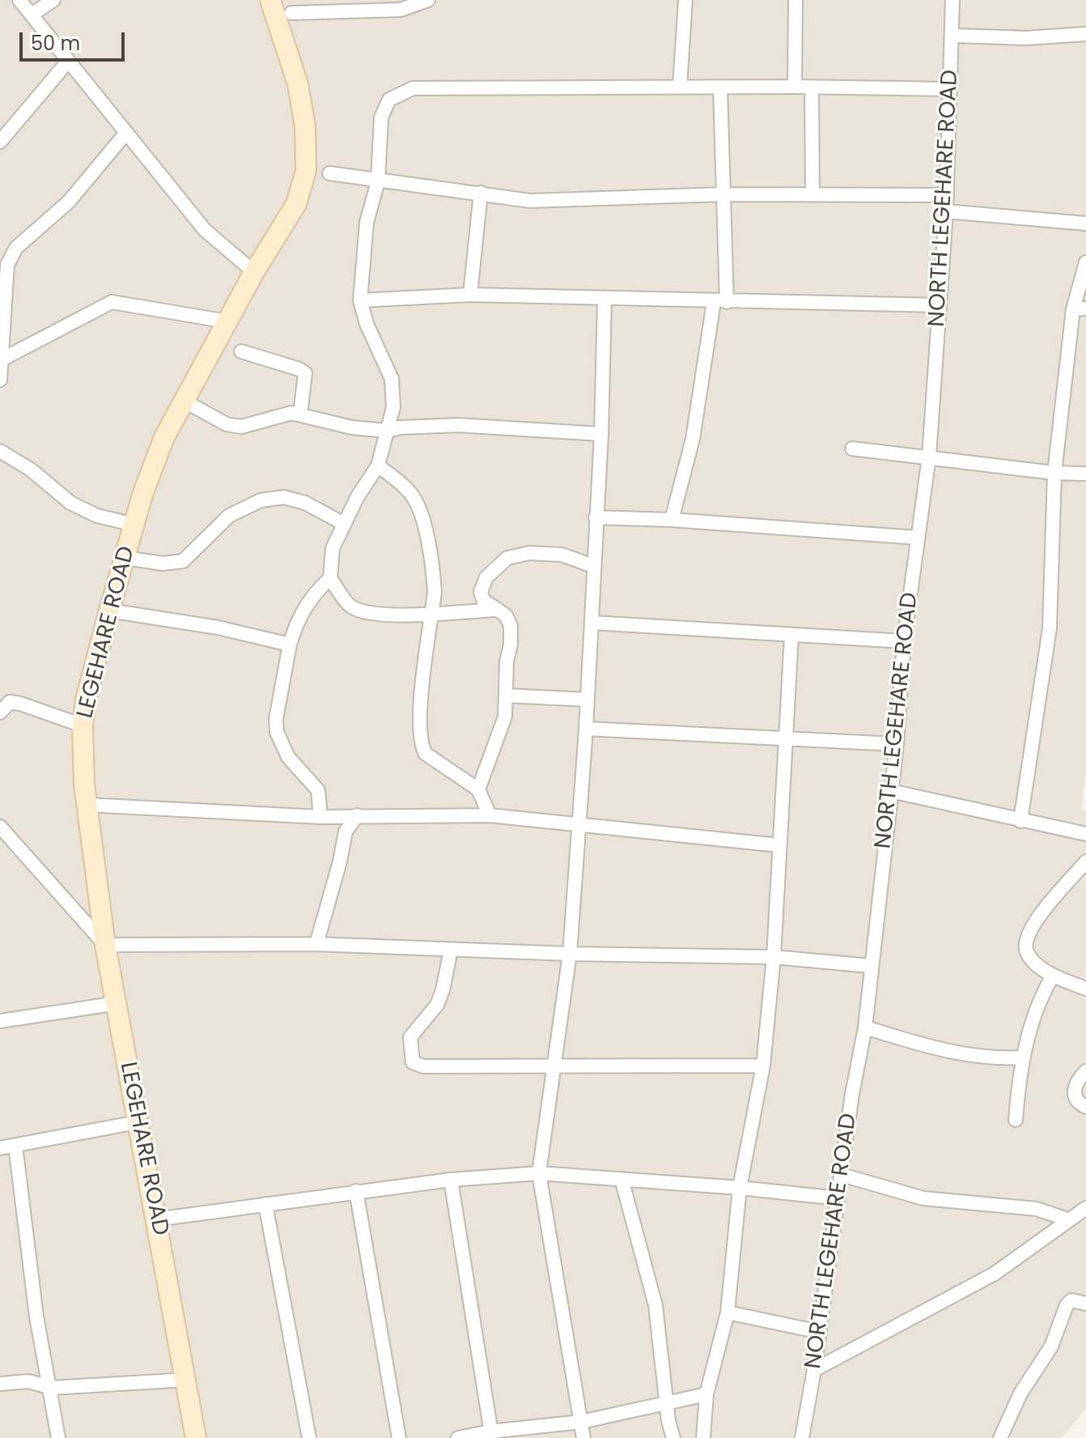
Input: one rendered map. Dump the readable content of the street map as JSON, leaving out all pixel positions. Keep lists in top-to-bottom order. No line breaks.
{"streets":{"main road":["LEGEHARE ROAD"],"street":["NORTH LEGEHARE ROAD"]},"scale_bar":"50 m"}
